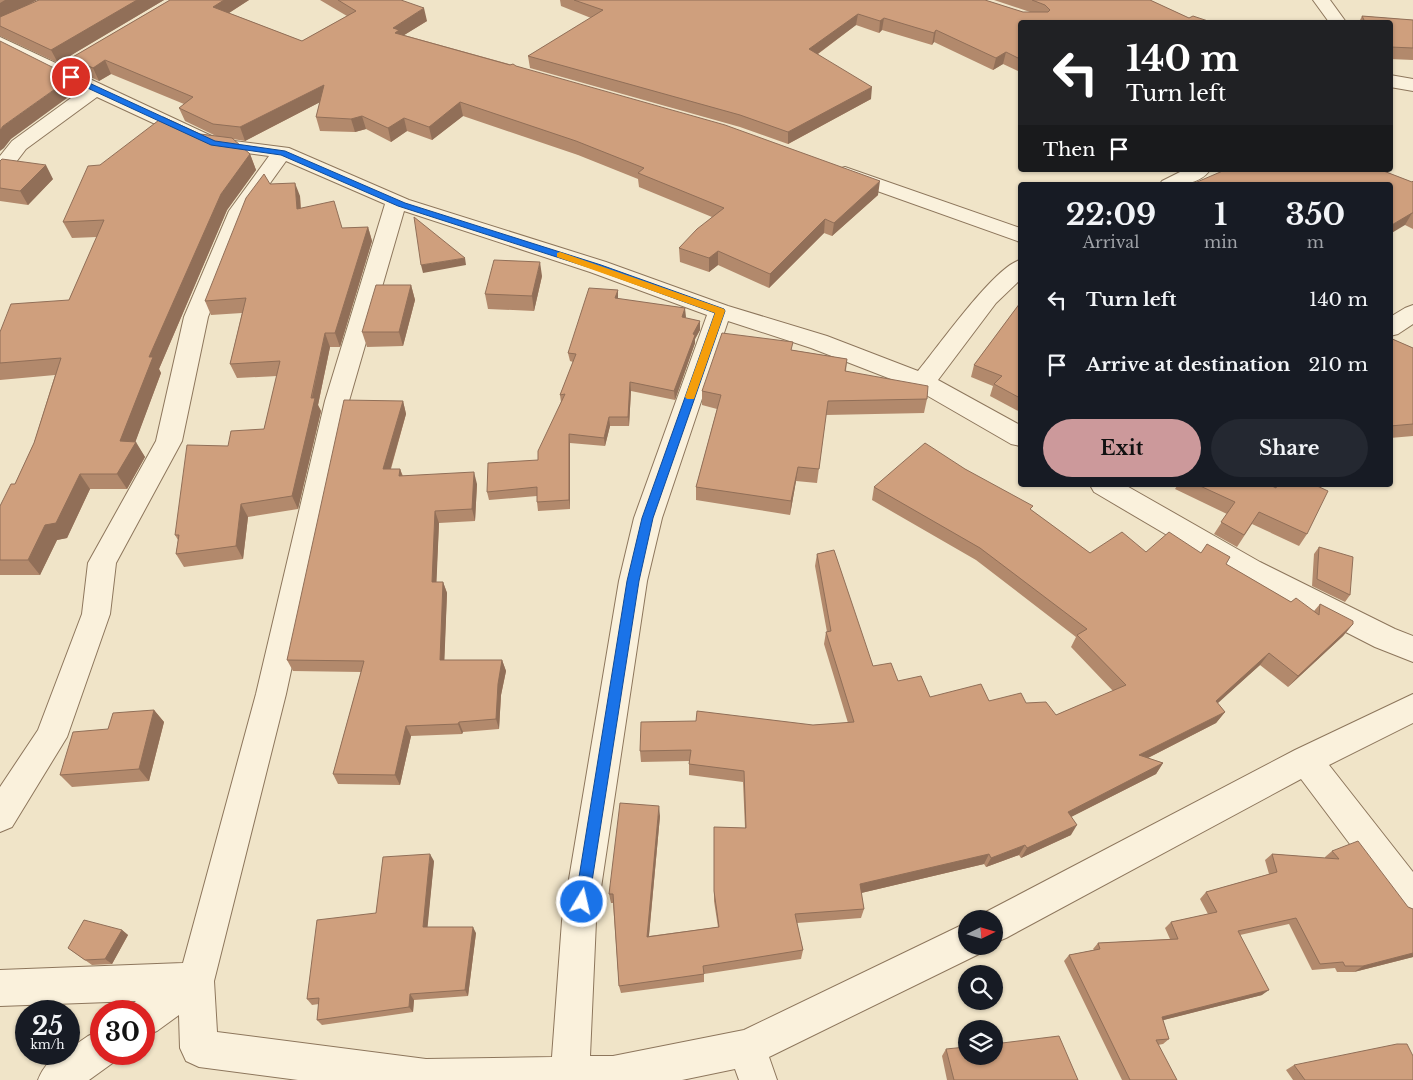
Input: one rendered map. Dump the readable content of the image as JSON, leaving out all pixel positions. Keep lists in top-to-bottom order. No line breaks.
{"north":"right","page":{"turn":["140 m","Turn left"],"then":"Then","eta":["22:09","Arrival","1","min","350","m"],"list":[{"name":"Turn left","value":"140 m"},{"name":"Arrive at destination","value":"210 m"}],"buttons":["Exit","Share"],"speed":"25 km/h","limit":"30"}}
